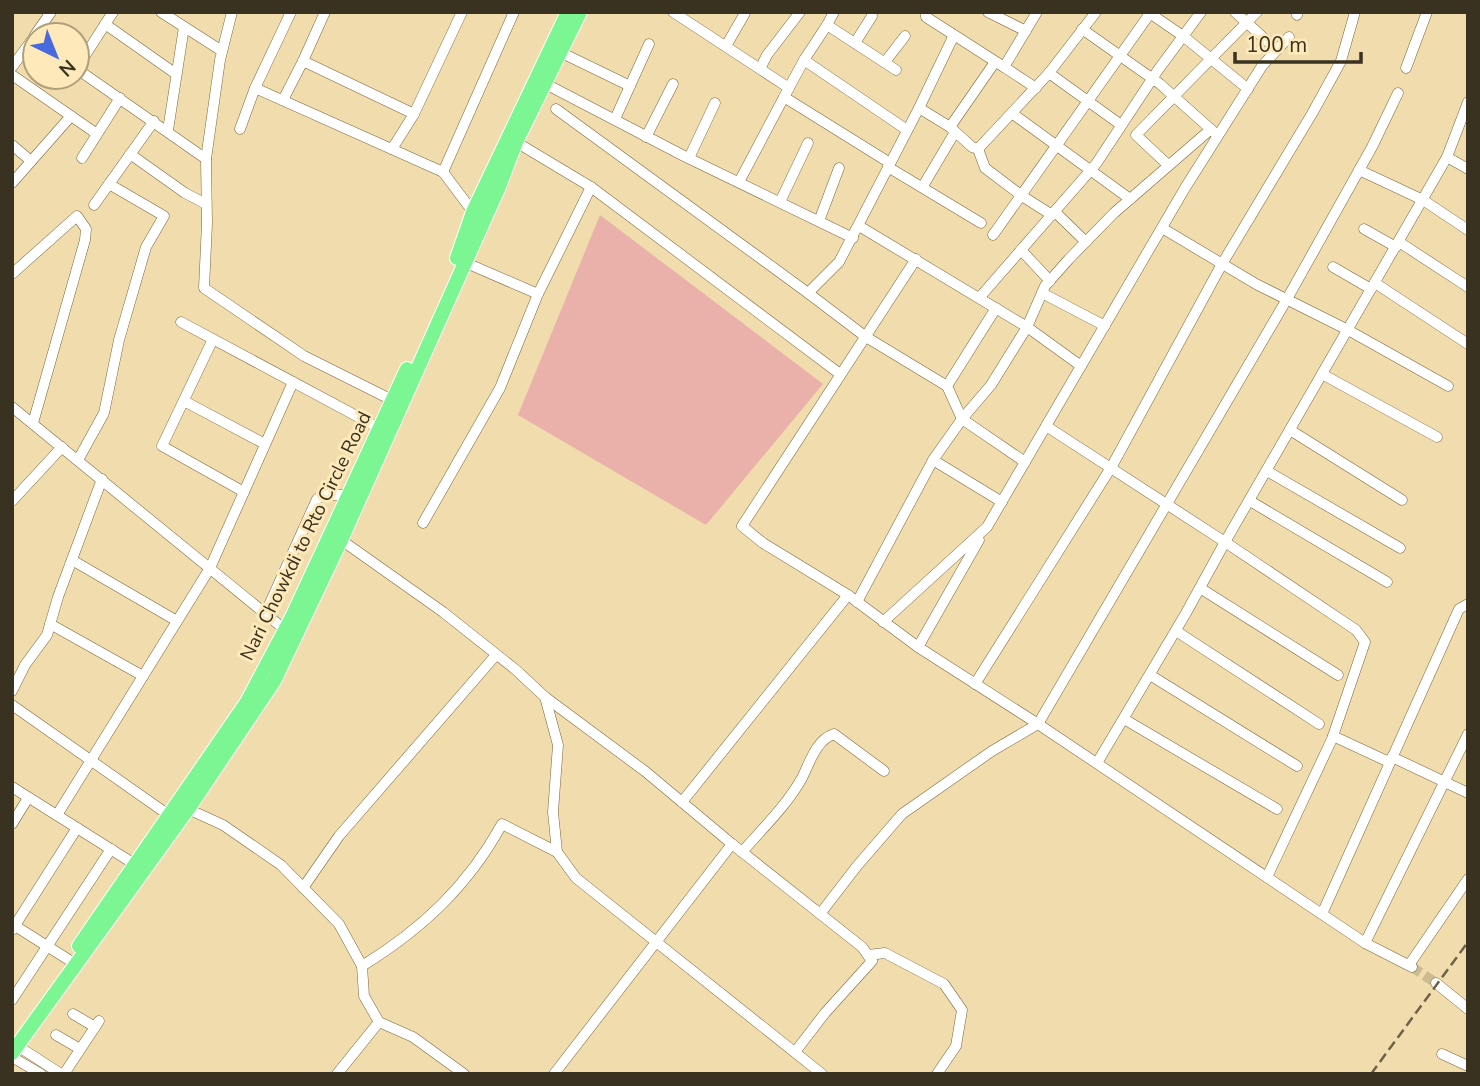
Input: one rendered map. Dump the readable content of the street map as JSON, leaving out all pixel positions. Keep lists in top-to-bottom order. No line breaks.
{"streets":{"highway":["Nari Chowkdi to Rto Circle Road"]},"scale_bar":"100 m","north":"bottom right"}
